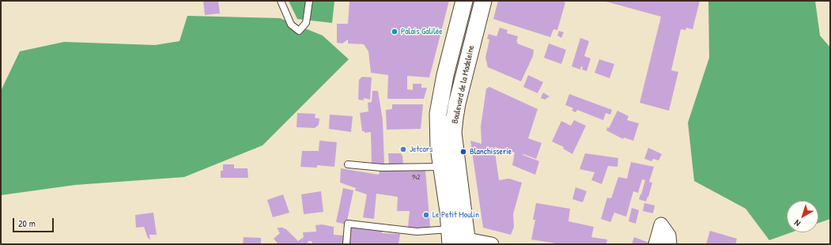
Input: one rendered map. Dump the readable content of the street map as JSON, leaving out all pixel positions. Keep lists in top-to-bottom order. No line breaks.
{"streets":{"street":["Boulevard de la Madeleine"]},"places":["Palais Galilée","Jetcars","Blanchisserie","Le Petit Moulin"],"house_numbers":["142"],"scale_bar":"20 m","north":"bottom left"}
